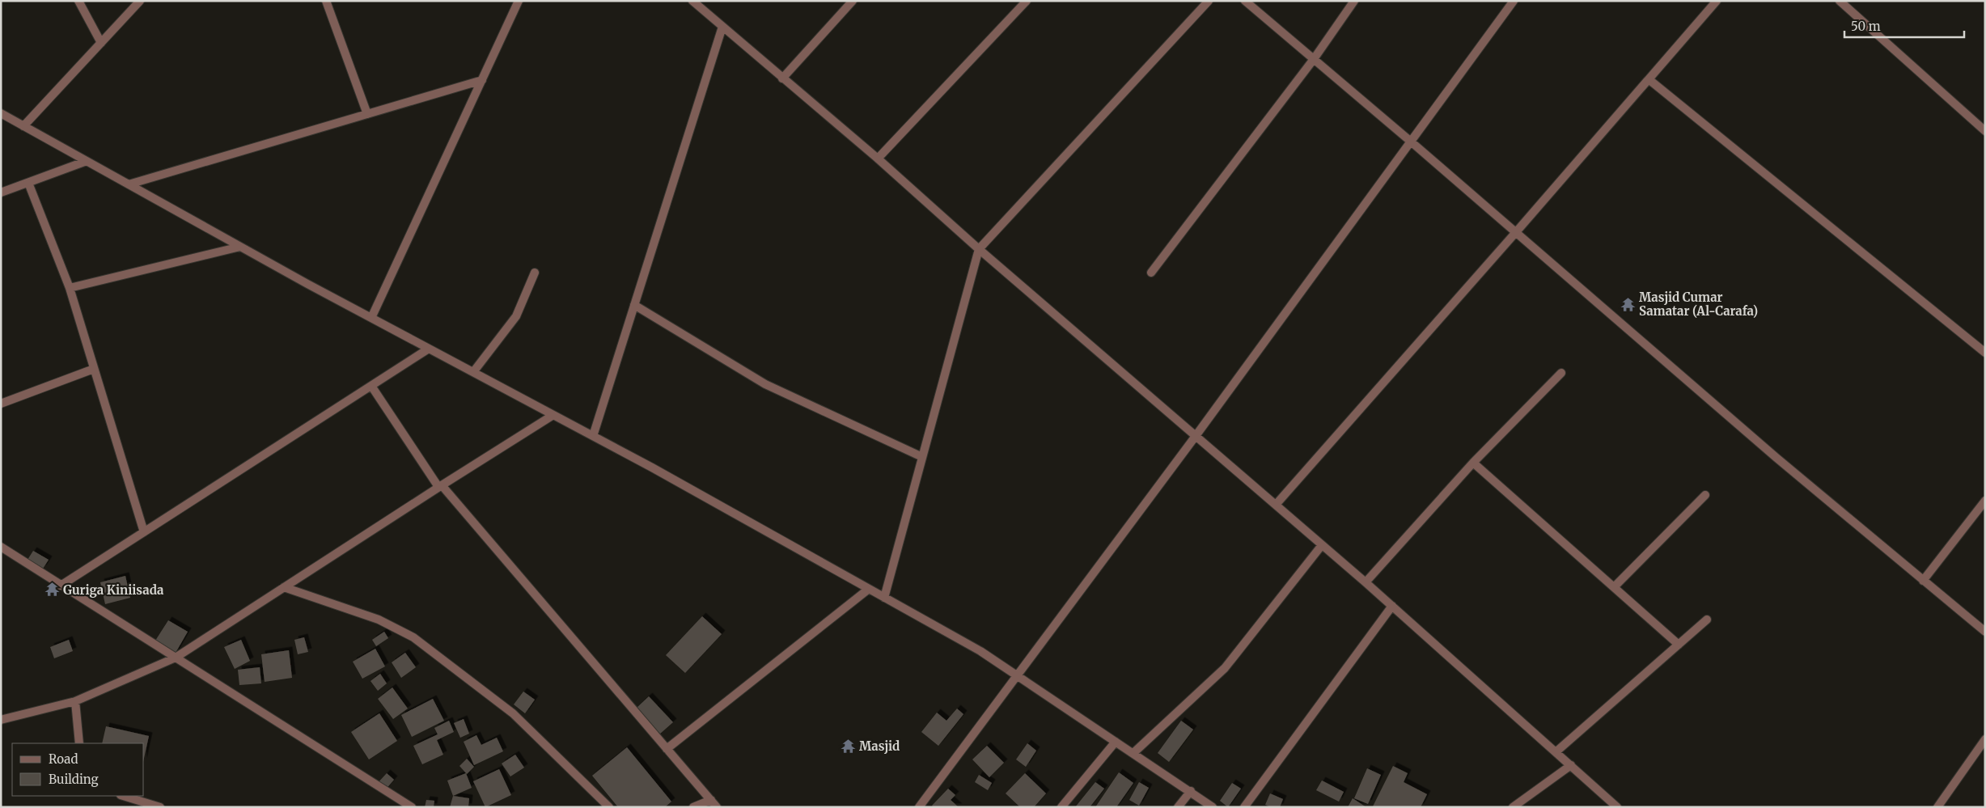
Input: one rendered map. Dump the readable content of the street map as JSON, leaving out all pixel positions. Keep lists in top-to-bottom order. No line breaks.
{"places":{"temple":["Masjid Cumar Samatar (Al-Carafa)","Guriga Kiniisada","Masjid"]},"legend":["Road","Building"],"scale_bar":"50 m"}
